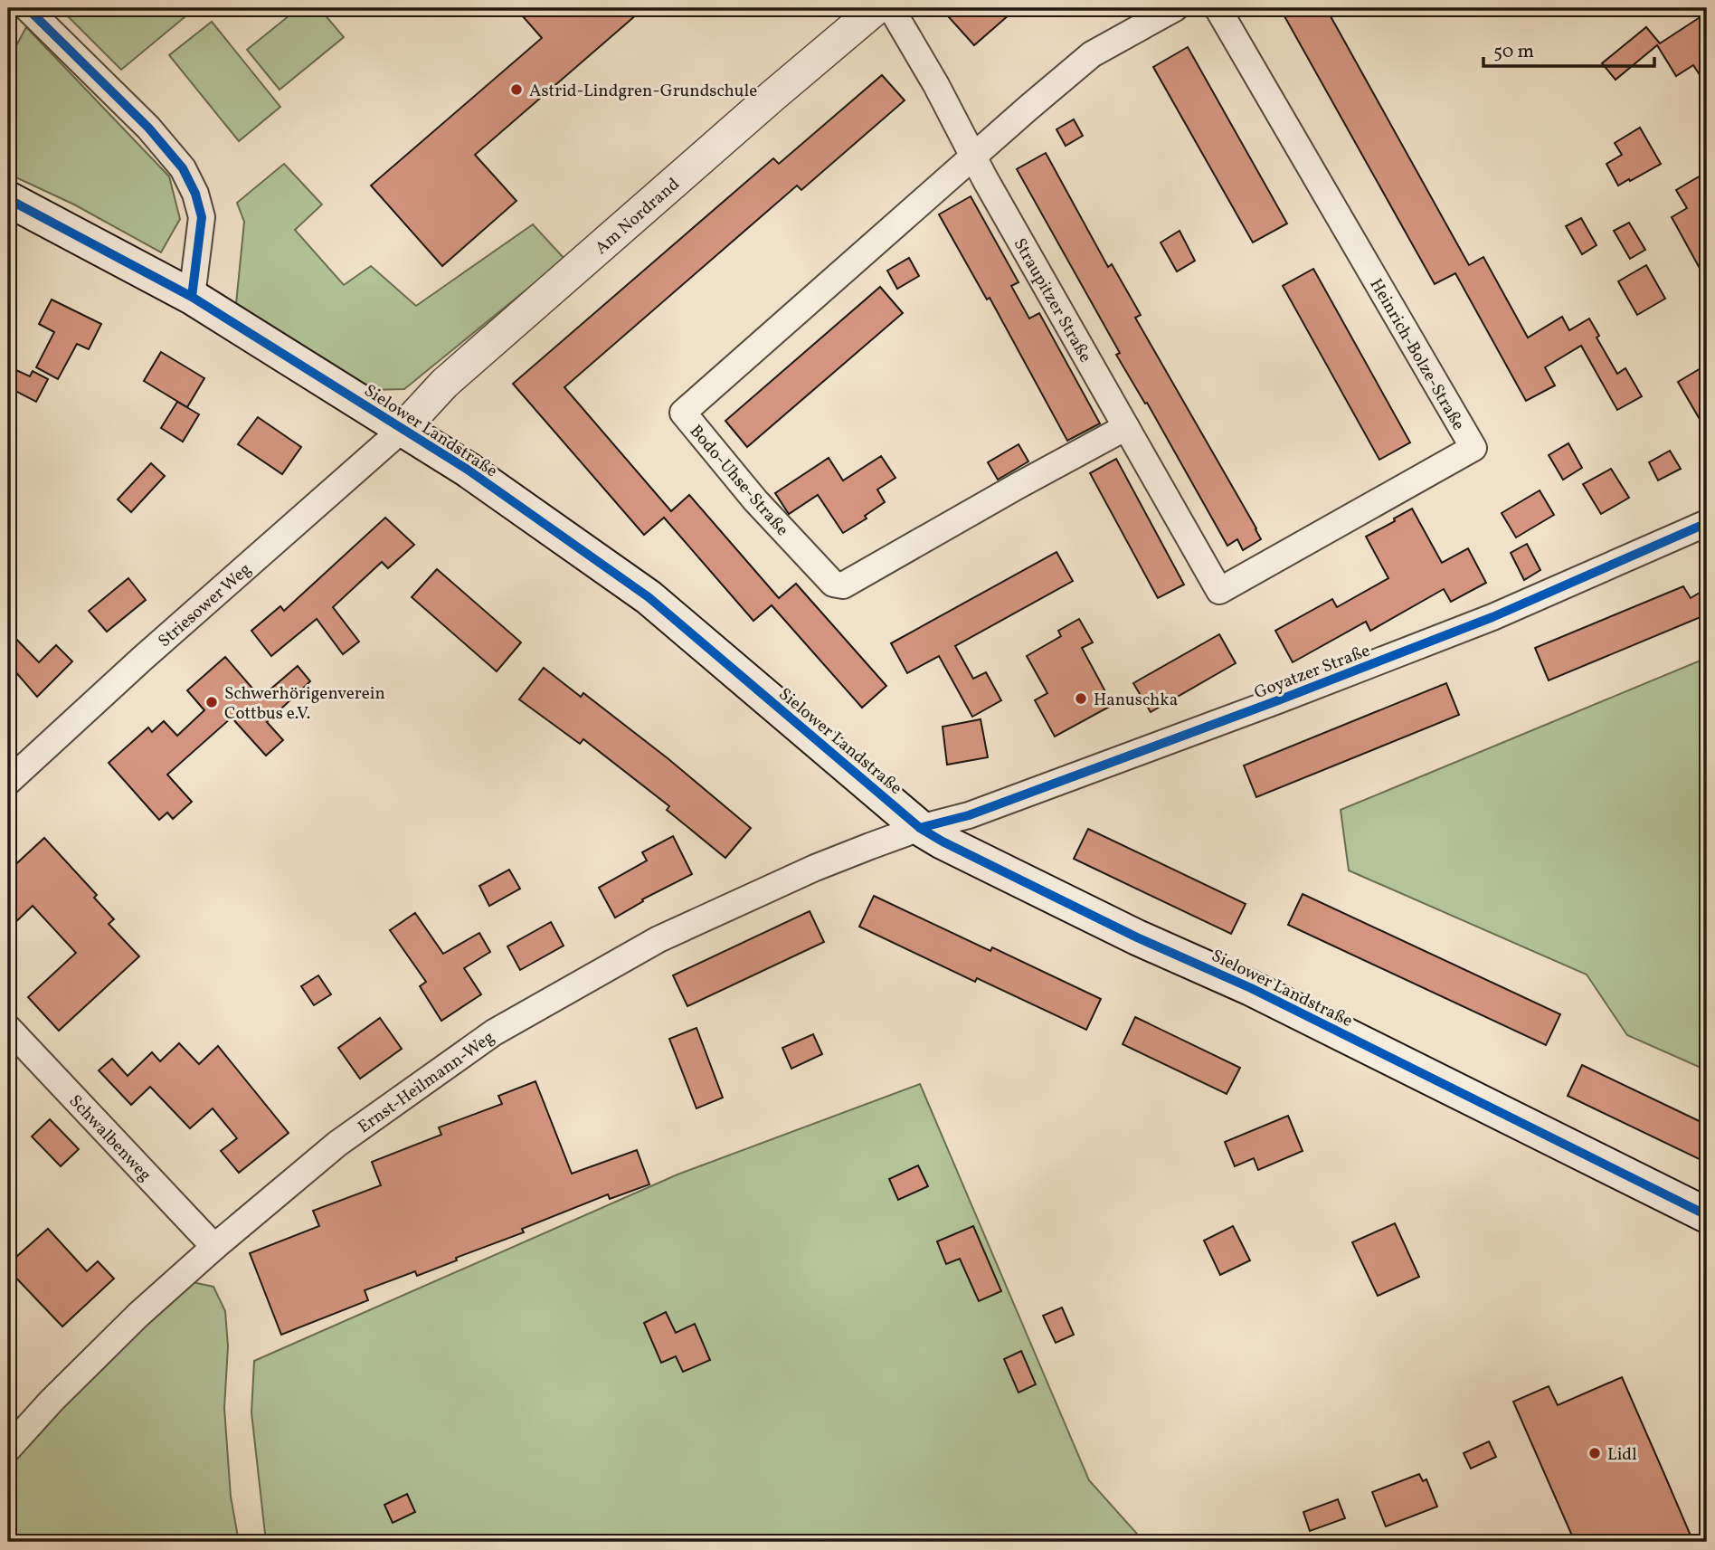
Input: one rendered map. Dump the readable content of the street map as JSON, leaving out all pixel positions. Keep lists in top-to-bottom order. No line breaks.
{"streets":{"main road":["Sielower Landstraße"],"street":["Am Nordrand","Straupitzer Straße","Heinrich-Bolze-Straße","Bodo-Uhse-Straße","Striesower Weg","Goyatzer Straße","Ernst-Heilmann-Weg","Schwalbenweg"]},"crossings":[["Am Nordrand","Sielower Landstraße"],["Am Nordrand","Striesower Weg"],["Straupitzer Straße","Heinrich-Bolze-Straße"],["Straupitzer Straße","Bodo-Uhse-Straße"],["Sielower Landstraße","Striesower Weg"],["Sielower Landstraße","Goyatzer Straße"],["Sielower Landstraße","Ernst-Heilmann-Weg"],["Goyatzer Straße","Ernst-Heilmann-Weg"],["Ernst-Heilmann-Weg","Schwalbenweg"]],"places":["Astrid-Lindgren-Grundschule","Hanuschka","Schwerhörigenverein Cottbus e.V.","Lidl"],"scale_bar":"50 m"}
